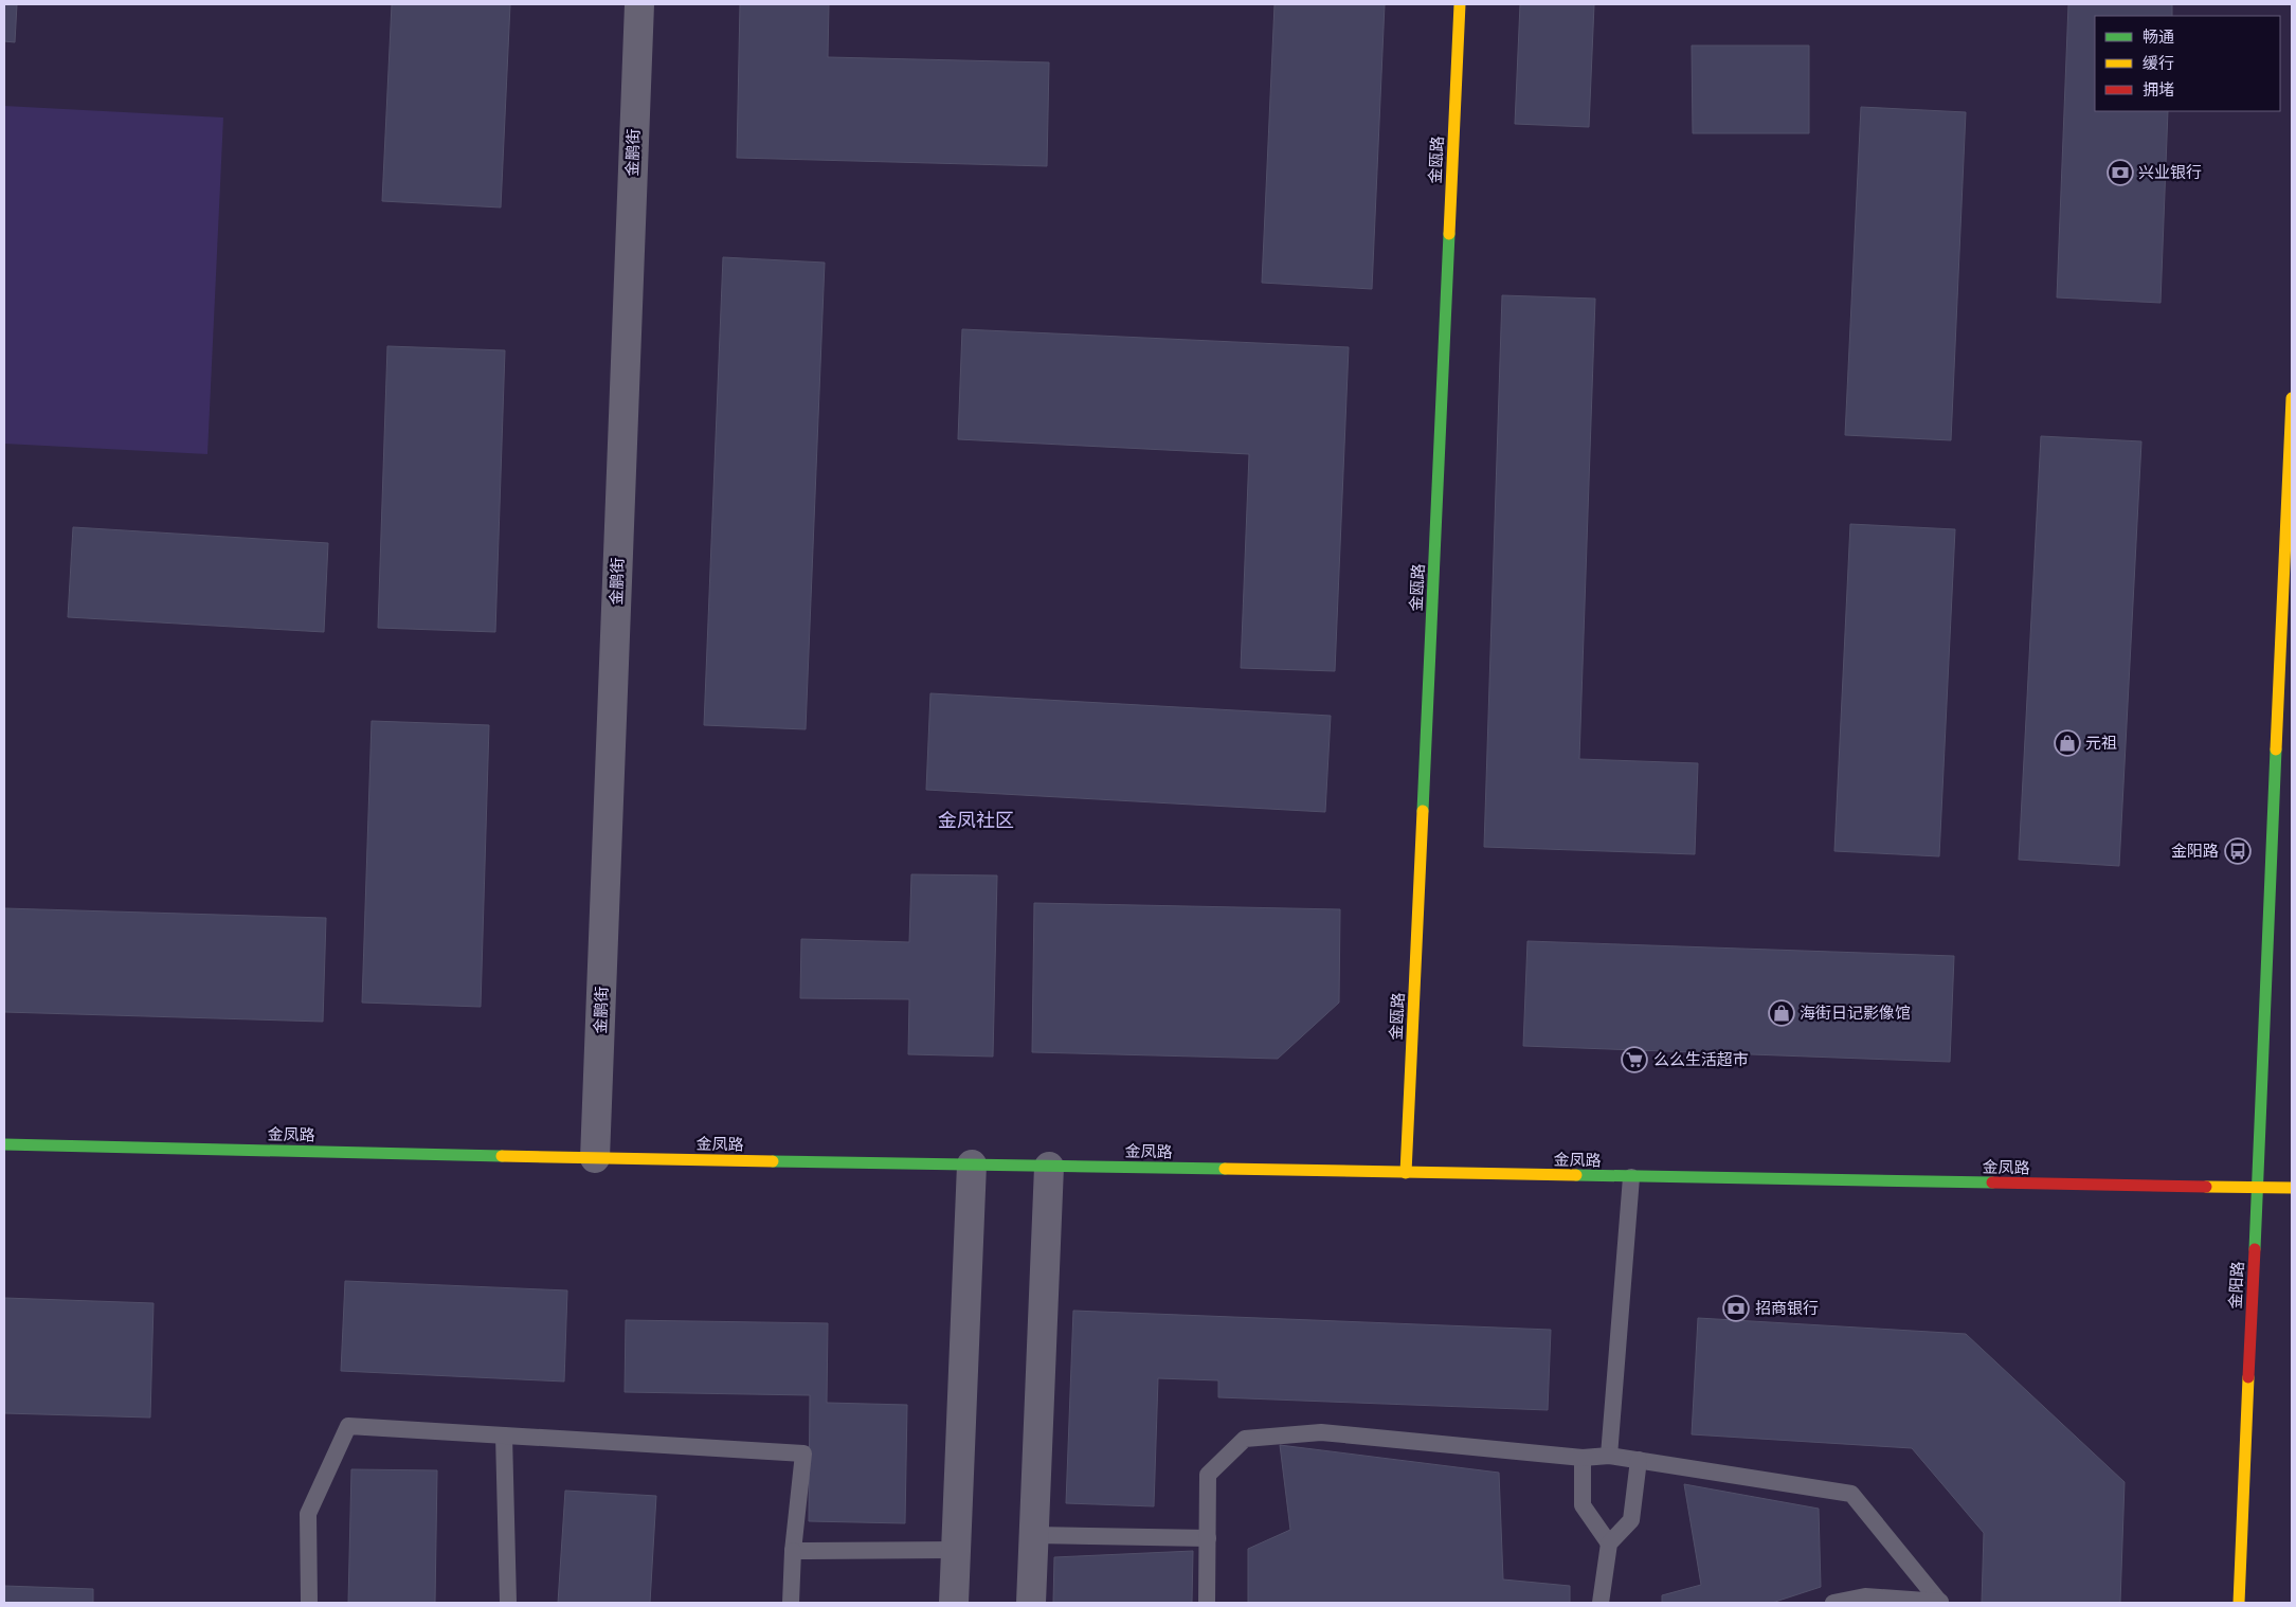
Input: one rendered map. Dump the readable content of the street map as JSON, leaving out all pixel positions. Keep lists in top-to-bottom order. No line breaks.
{"streets":{"street":["金鹏街","金瓯路","金凤路","金阳路"]},"crossings":[["金鹏街","金凤路"],["金瓯路","金凤路"],["金凤路","金阳路"]],"districts":["金凤社区"],"places":{"bank":["兴业银行","招商银行"],"shop":["元祖","海街日记影像馆"],"bus stop":["金阳路"],"supermarket":["么么生活超市"]},"legend":["畅通","缓行","拥堵"]}
